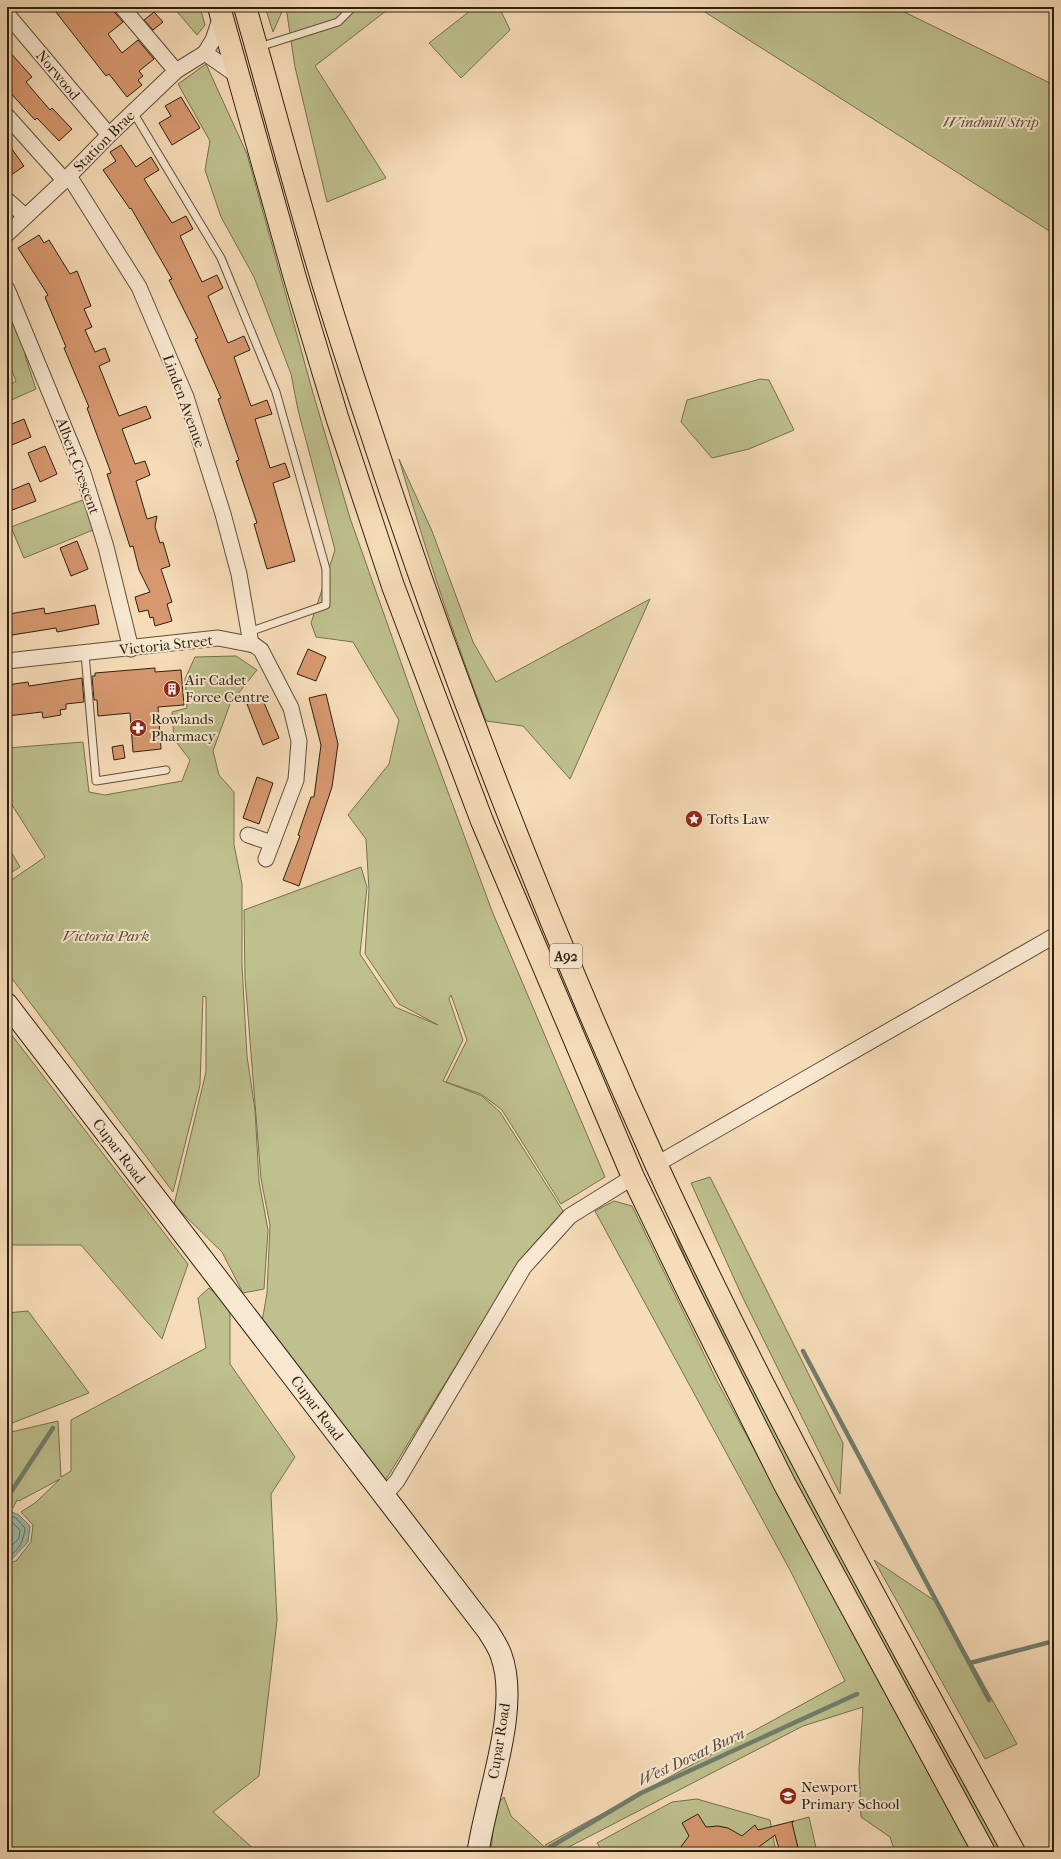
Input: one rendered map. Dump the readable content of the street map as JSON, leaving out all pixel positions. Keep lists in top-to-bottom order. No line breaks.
{"streets":{"highway":["A92"],"main road":["Cupar Road"],"street":["Norwood","Station Brae","Linden Avenue","Albert Crescent","Victoria Street"]},"crossings":[["Norwood","Station Brae"],["Station Brae","Linden Avenue"],["Linden Avenue","Victoria Street"],["Albert Crescent","Victoria Street"]],"water":["West Dovat Burn"],"parks":["Windmill Strip","Victoria Park"],"places":{"building":["Air Cadet Force Centre"],"pharmacy":["Rowlands Pharmacy"],"place":["Tofts Law"],"school or university":["Newport Primary School"]}}
